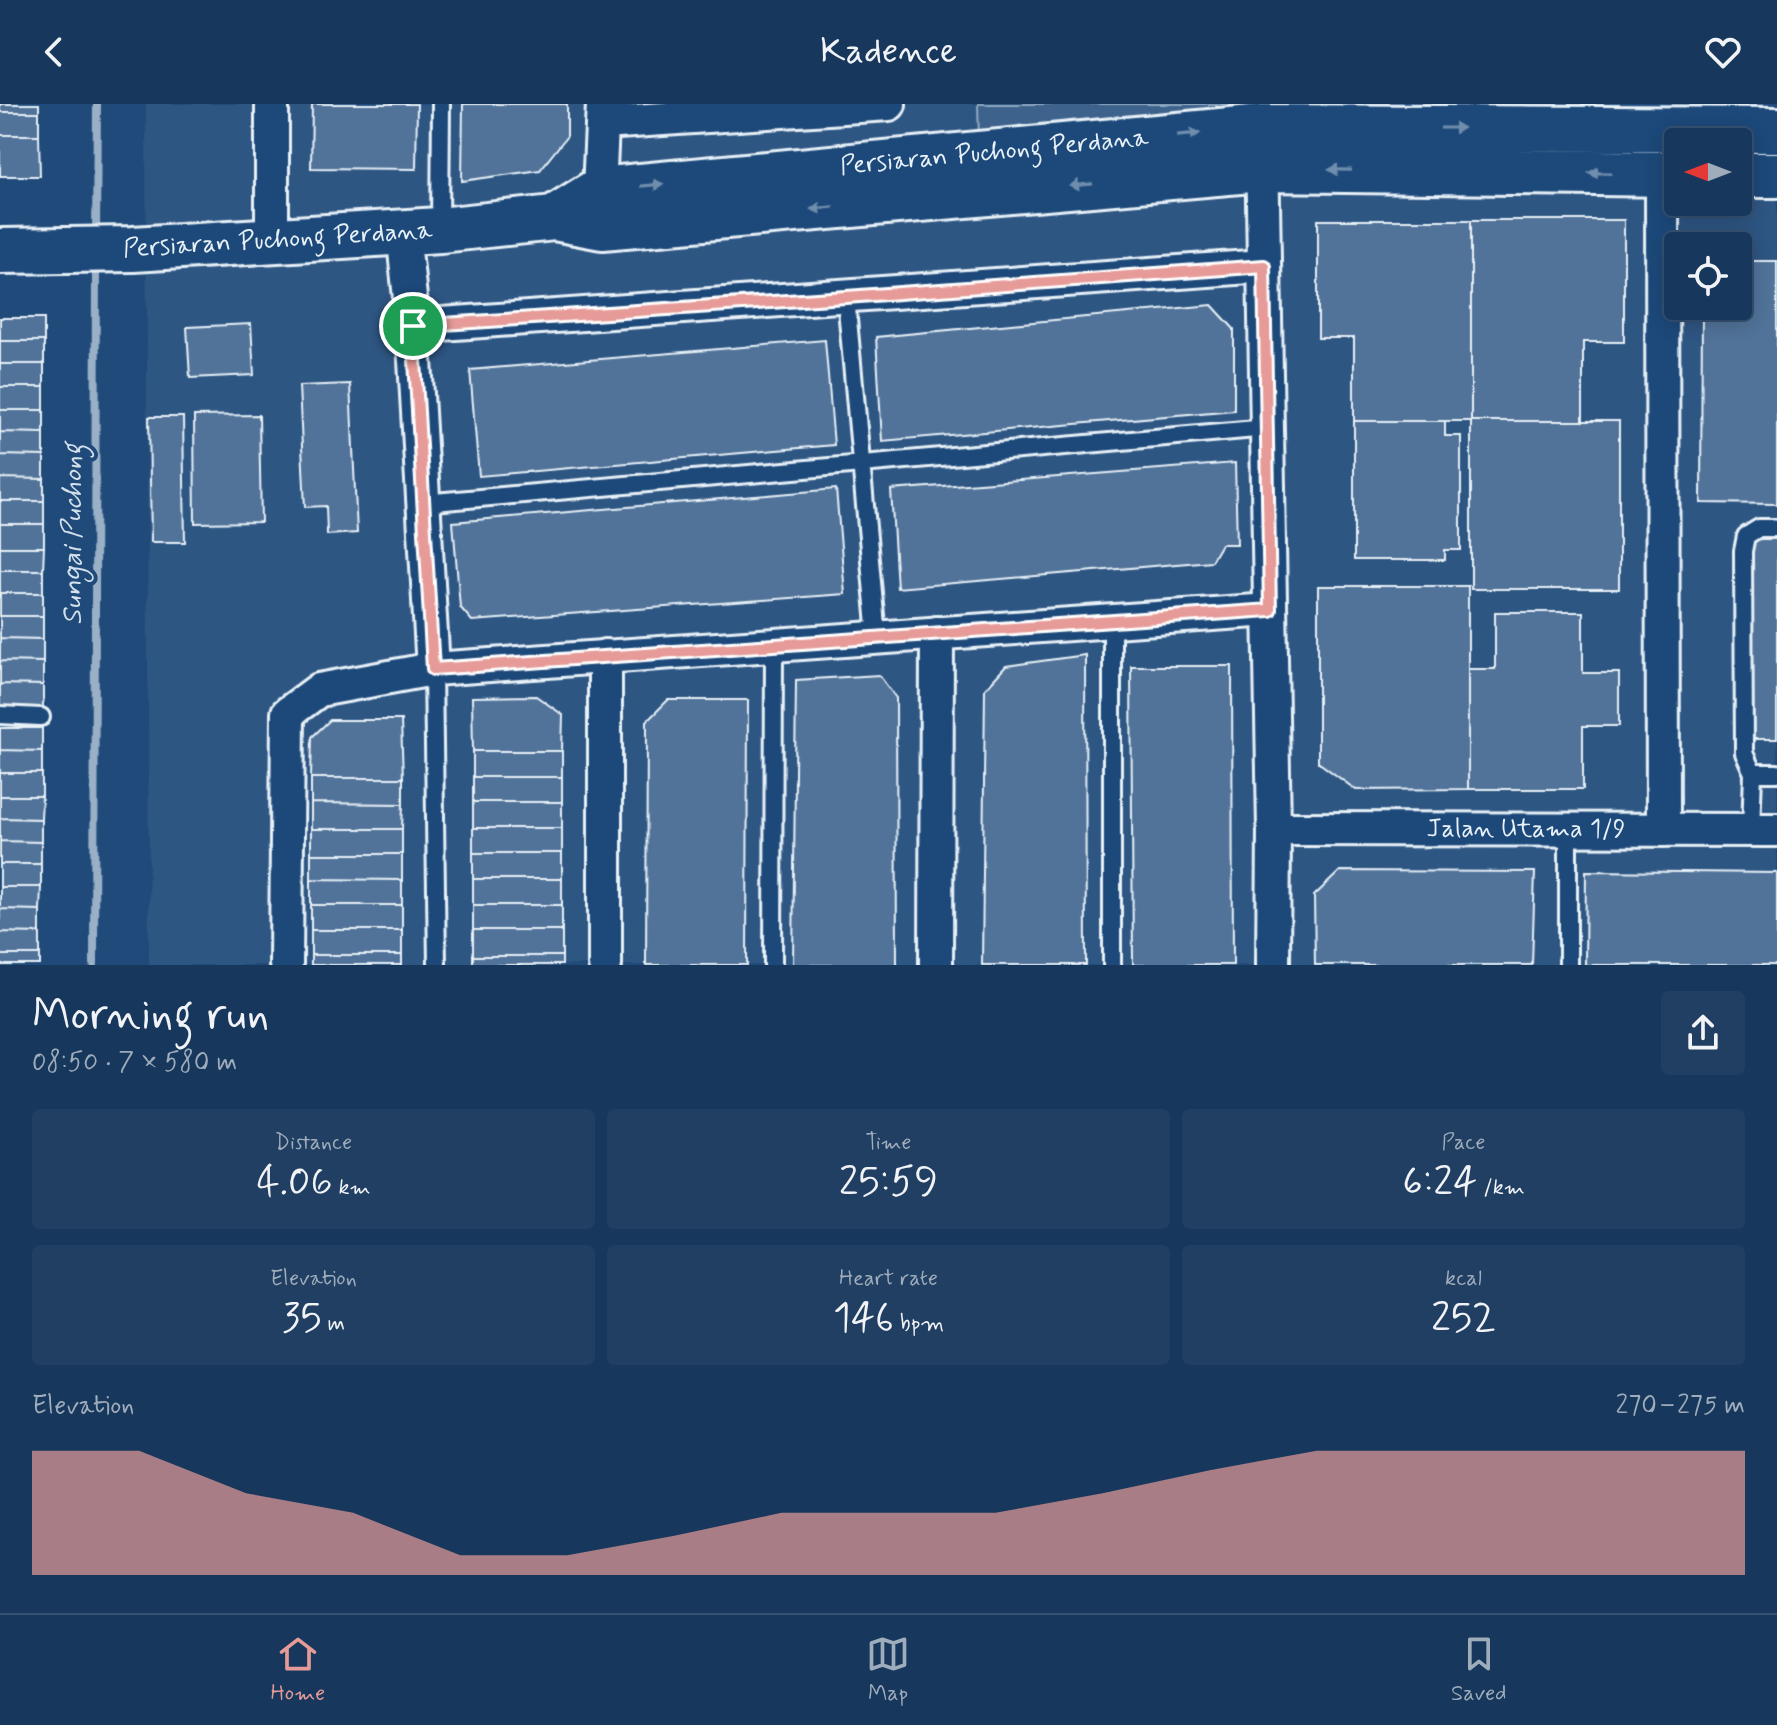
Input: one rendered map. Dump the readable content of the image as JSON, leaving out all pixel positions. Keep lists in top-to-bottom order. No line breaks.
{"streets":{"street":["Persiaran Puchong Perdana","Jalan Utama 1/9"]},"water":["Sungai Puchong"],"north":"left","page":{"header":"Kadence","heading":["Morning run","08:50 · 7 × 580 m"],"stats":[["Distance","4.06 km"],["Time","25:59"],["Pace","6:24 /km"],["Elevation","35 m"],["Heart rate","146 bpm"],["kcal","252"]],"chart":["Elevation","270–275 m"],"tabs":["Home","Map","Saved"]}}
